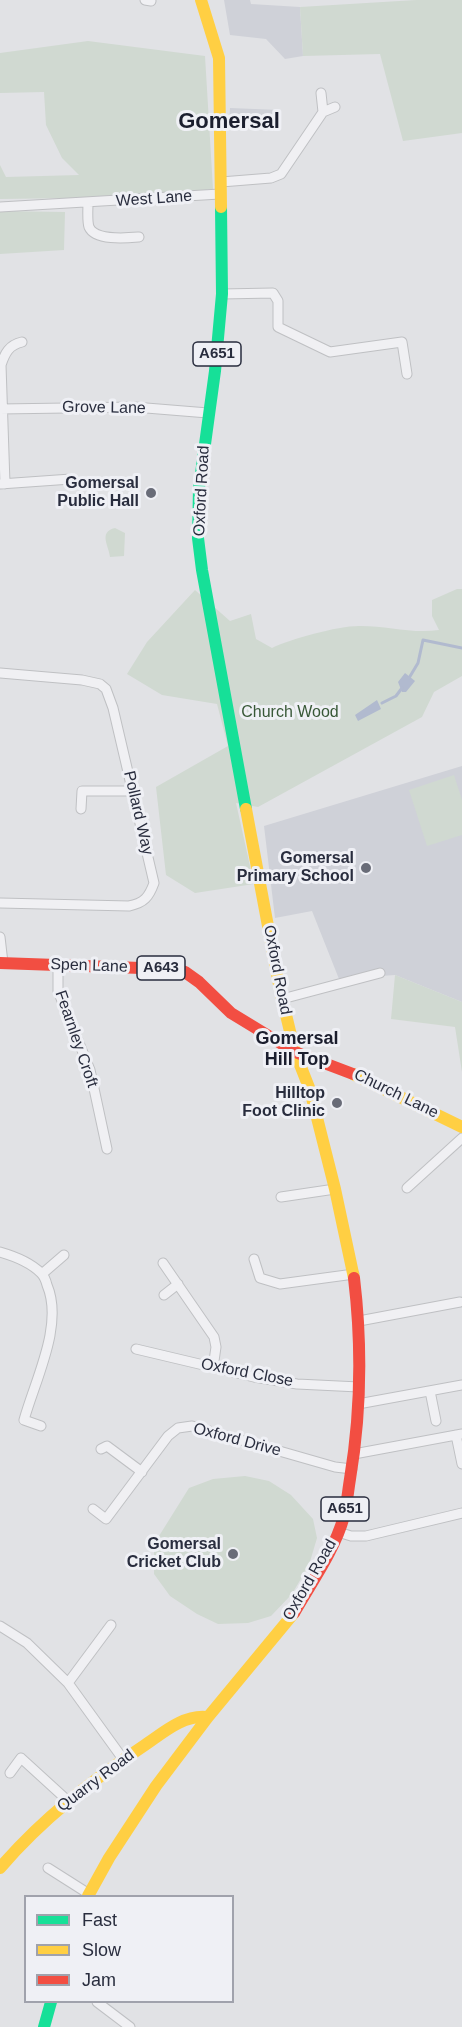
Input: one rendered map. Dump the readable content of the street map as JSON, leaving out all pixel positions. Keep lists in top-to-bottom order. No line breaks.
{"streets":{"main road":["A651","Oxford Road","Spen Lane","A643","Church Lane","Quarry Road"],"street":["West Lane","Grove Lane","Pollard Way","Fearnley Croft","Oxford Close","Oxford Drive"]},"crossings":[["West Lane","Oxford Road"],["Grove Lane","Oxford Road"],["Oxford Road","Spen Lane"],["Oxford Road","Church Lane"],["Oxford Road","Oxford Close"],["Oxford Road","Oxford Drive"],["Oxford Road","Quarry Road"],["Spen Lane","Fearnley Croft"],["Spen Lane","Church Lane"]],"districts":["Gomersal","Gomersal Hill Top"],"parks":["Church Wood"],"places":["Gomersal Public Hall","Gomersal Primary School","Hilltop Foot Clinic","Gomersal Cricket Club"],"legend":["Fast","Slow","Jam"]}
